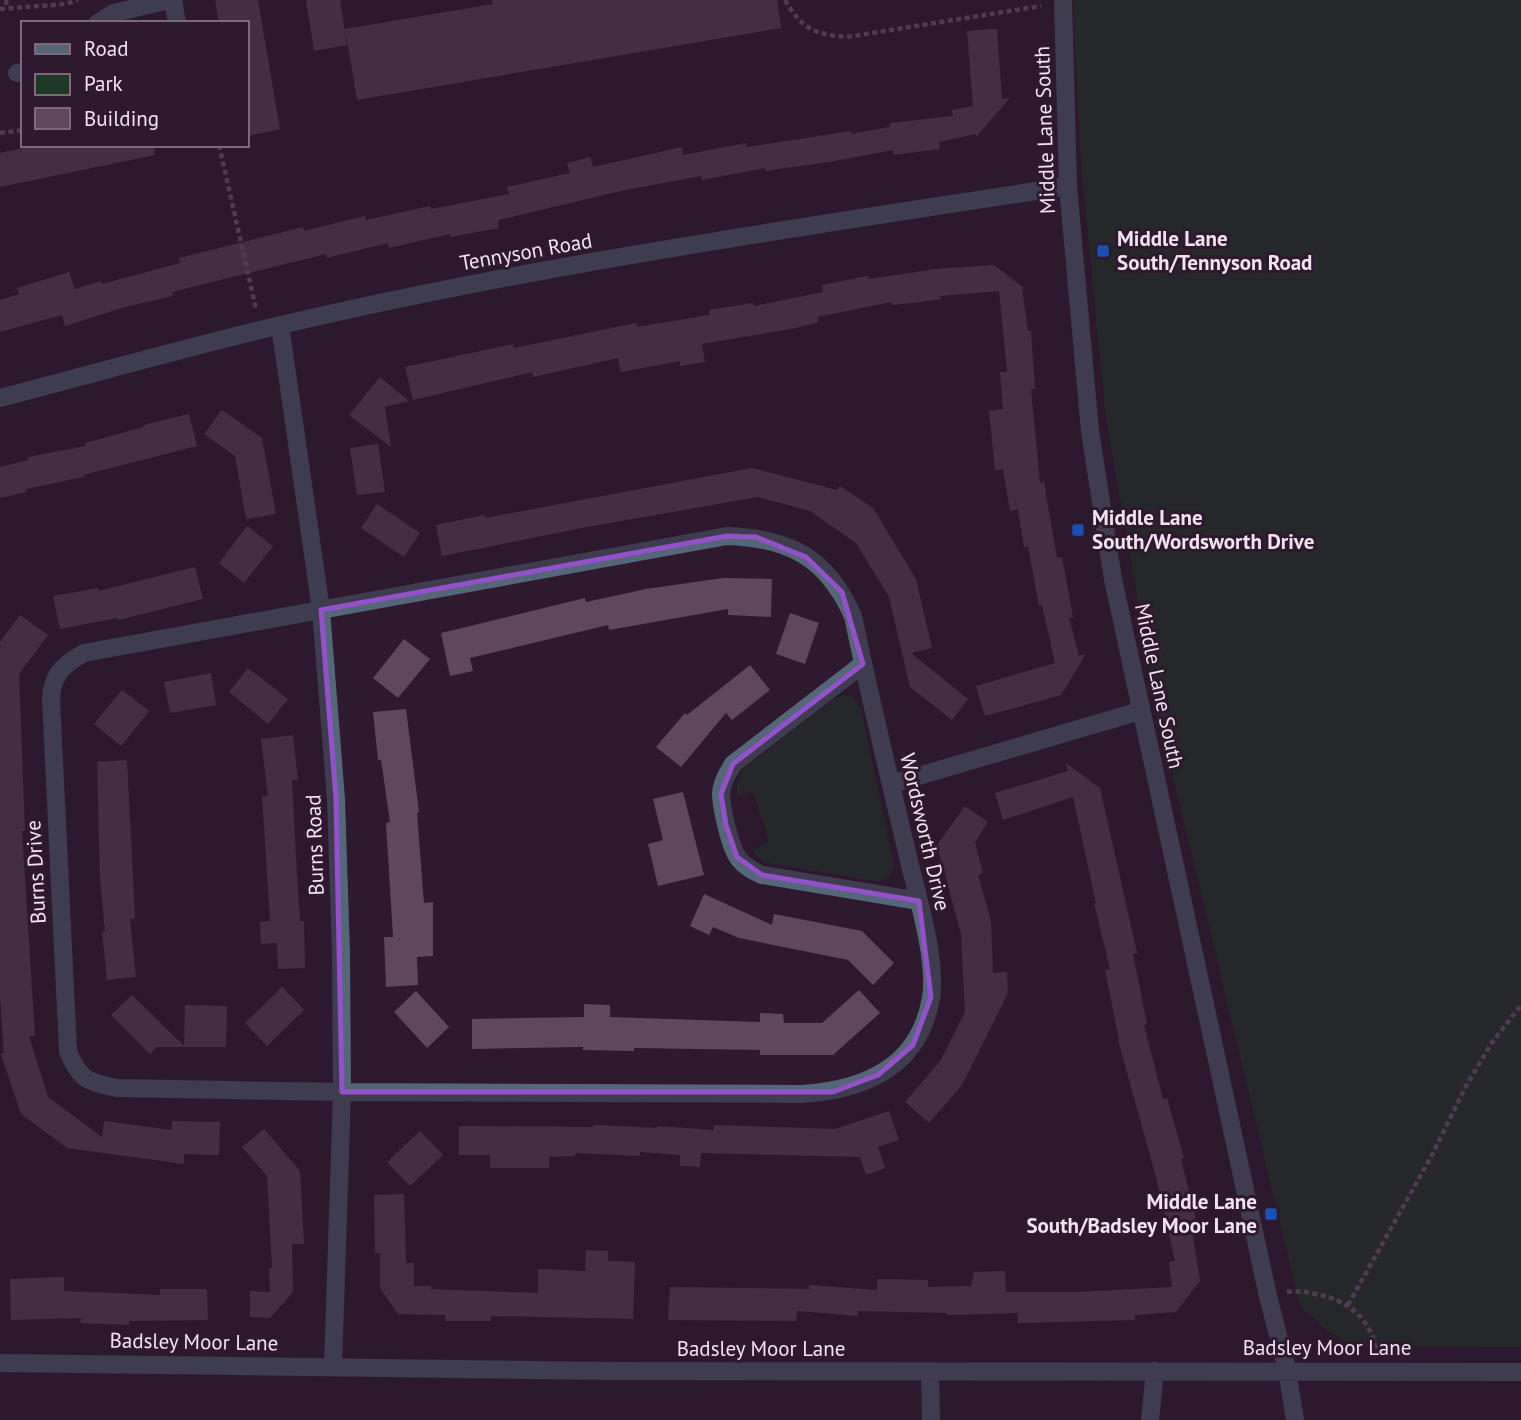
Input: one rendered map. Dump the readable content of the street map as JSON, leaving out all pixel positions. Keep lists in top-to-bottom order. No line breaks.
{"streets":{"street":["Middle Lane South","Tennyson Road","Wordsworth Drive","Burns Road","Burns Drive","Badsley Moor Lane"]},"crossings":[["Middle Lane South","Tennyson Road"],["Middle Lane South","Badsley Moor Lane"],["Tennyson Road","Burns Road"],["Wordsworth Drive","Burns Road"],["Wordsworth Drive","Burns Drive"],["Burns Road","Burns Drive"],["Burns Road","Badsley Moor Lane"]],"places":{"transit":["Middle Lane South/Tennyson Road","Middle Lane South/Wordsworth Drive","Middle Lane South/Badsley Moor Lane"]},"legend":["Road","Park","Building"]}
